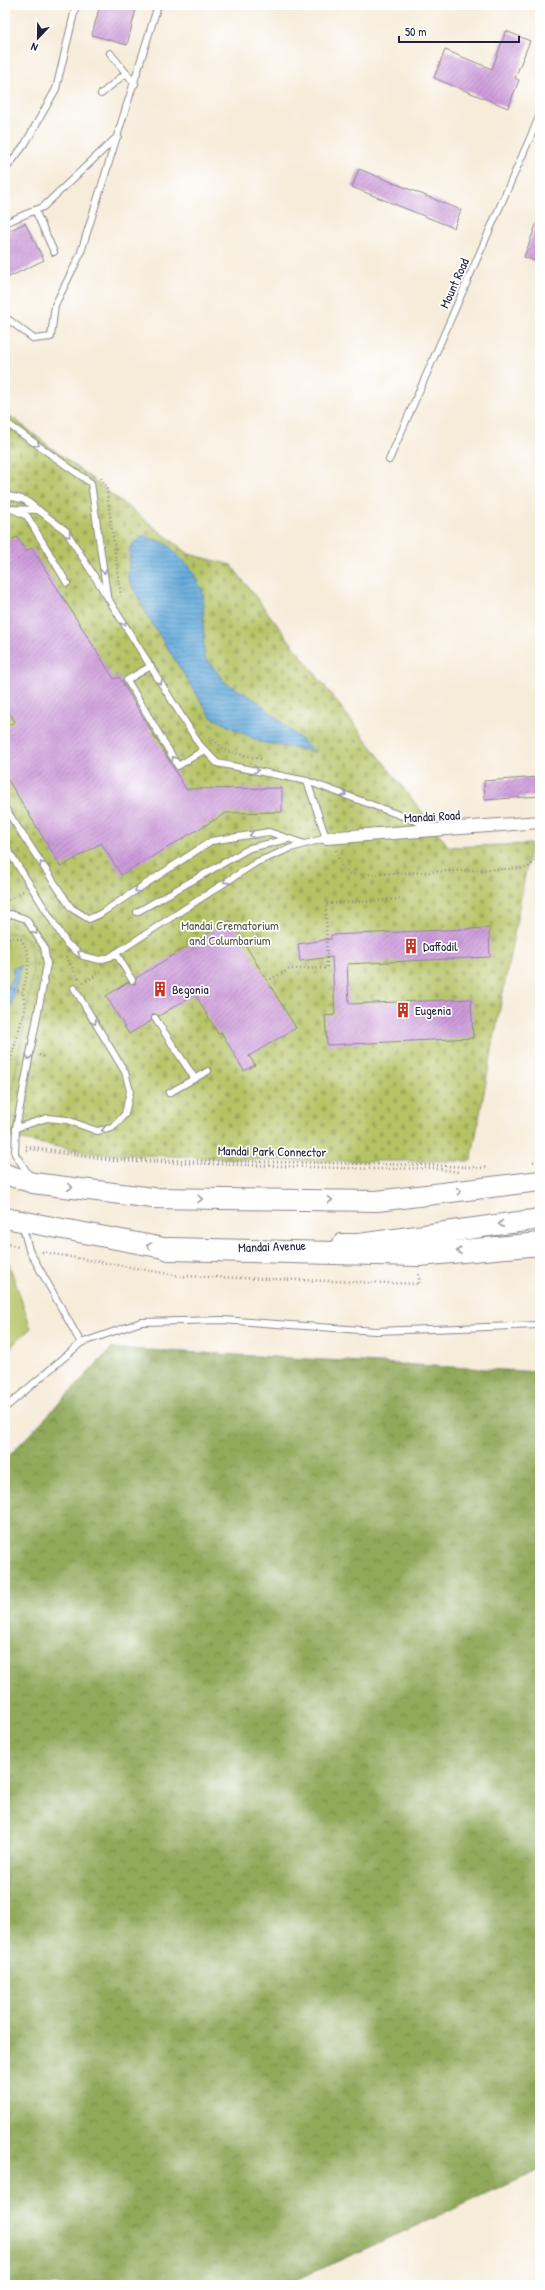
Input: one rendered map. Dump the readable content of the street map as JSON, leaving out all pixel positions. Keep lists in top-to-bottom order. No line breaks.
{"streets":{"main road":["Mandai Avenue"],"street":["Mandai Road"],"lane":["Mount Road"],"path":["Mandai Park Connector"]},"parks":["Mandai Crematorium and Columbarium"],"places":{"building":["Daffodil","Begonia","Eugenia"]},"scale_bar":"50 m","north":"bottom"}
